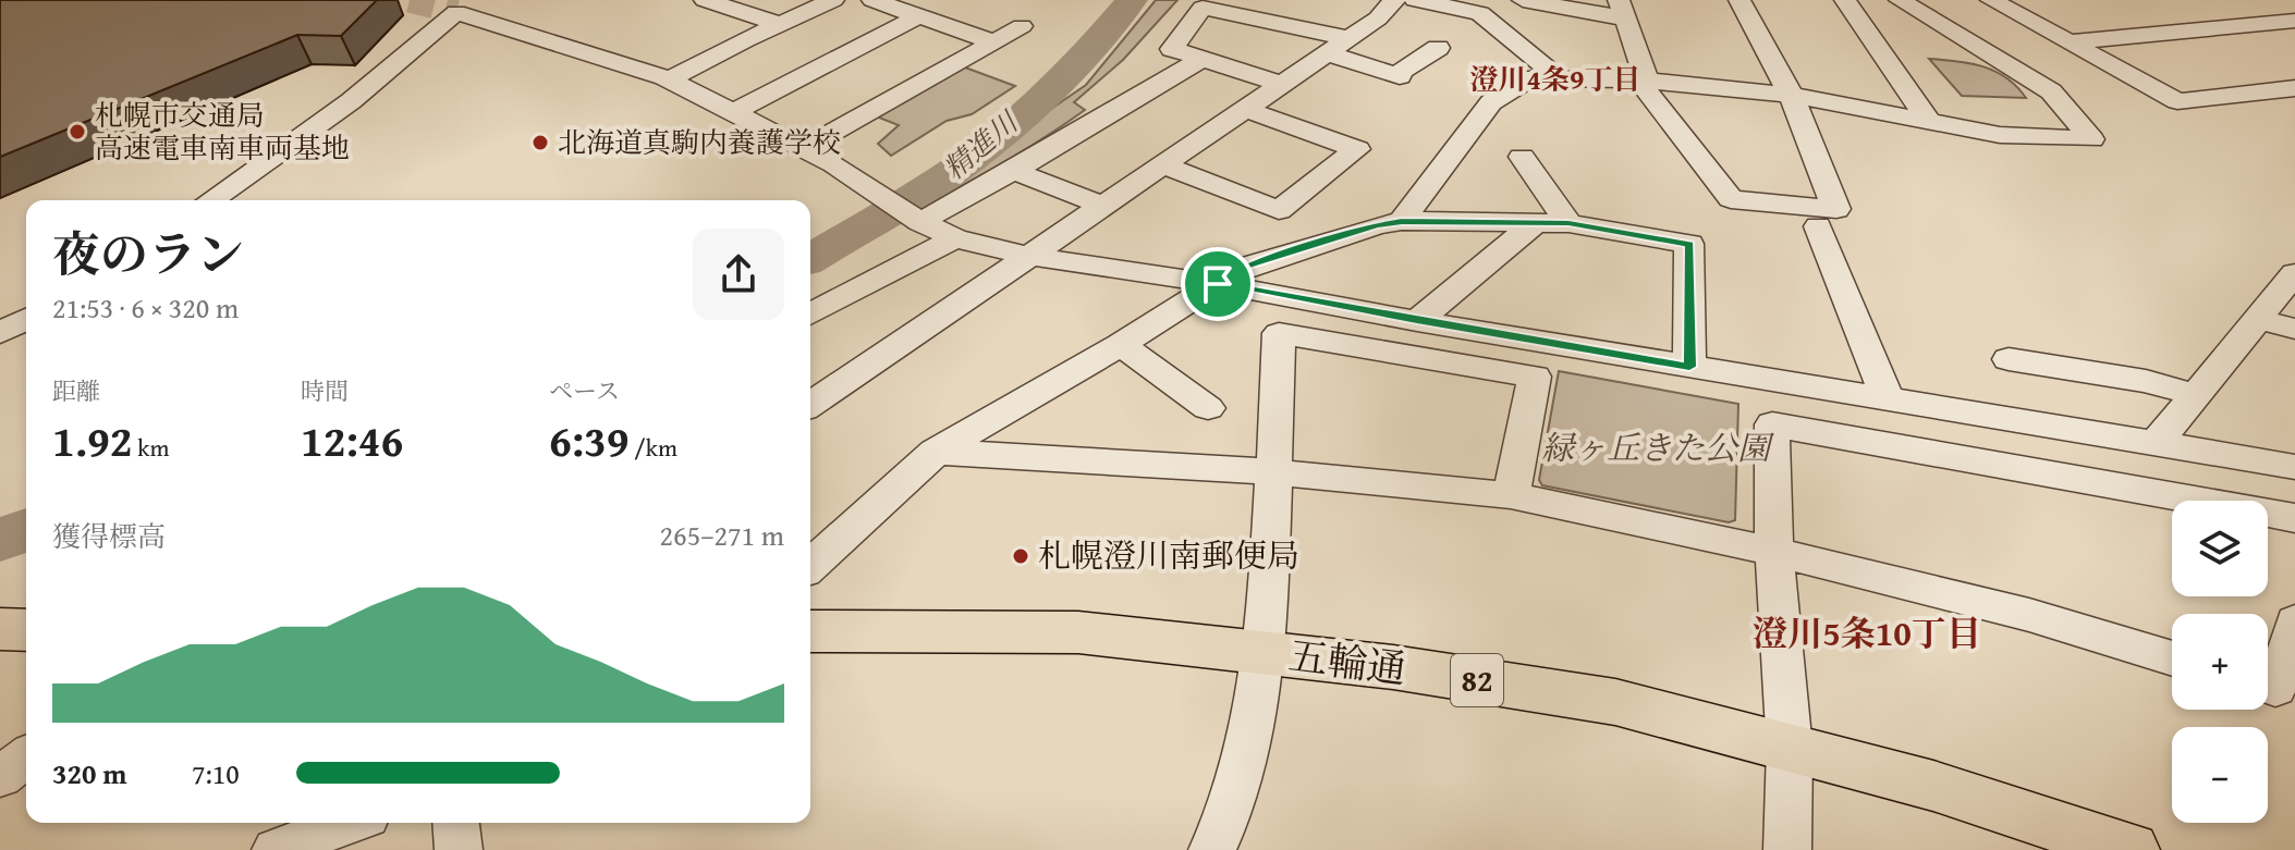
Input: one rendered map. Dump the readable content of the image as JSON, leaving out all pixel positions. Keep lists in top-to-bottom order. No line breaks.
{"streets":{"main road":["五輪通","82"]},"districts":["澄川4条9丁目","澄川5条10丁目"],"water":["精進川"],"parks":["緑ヶ丘きた公園"],"places":["札幌市交通局 高速電車南車両基地","北海道真駒内養護学校","札幌澄川南郵便局"],"page":{"heading":["夜のラン","21:53 · 6 × 320 m"],"stats":[["距離","1.92 km"],["時間","12:46"],["ペース","6:39 /km"]],"chart":["獲得標高","265–271 m"],"map_buttons":["+","−"],"list":[{"name":"320 m","note":"7:10"}]}}
